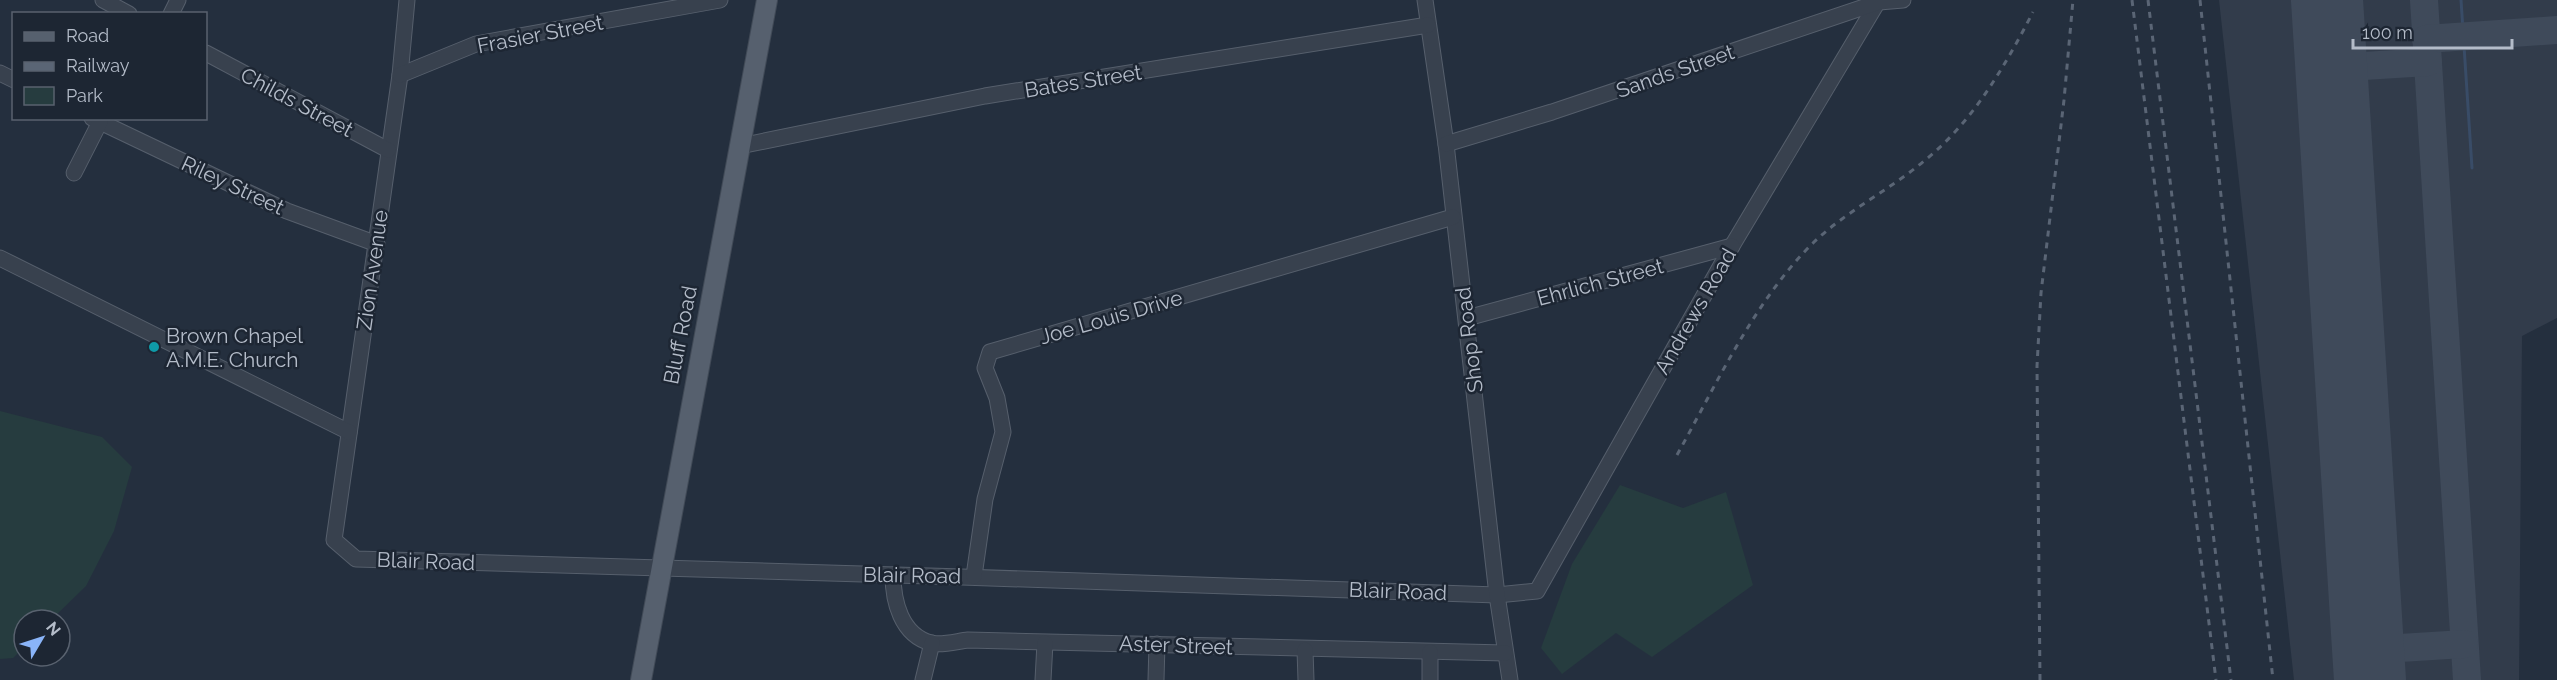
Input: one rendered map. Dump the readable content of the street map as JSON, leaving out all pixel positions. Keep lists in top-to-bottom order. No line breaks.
{"streets":{"main road":["Bluff Road"],"street":["Frasier Street","Sands Street","Bates Street","Childs Street","Riley Street","Zion Avenue","Ehrlich Street","Andrews Road","Joe Louis Drive","Shop Road","Blair Road","Aster Street"]},"crossings":[["Frasier Street","Zion Avenue"],["Sands Street","Andrews Road"],["Sands Street","Shop Road"],["Bates Street","Bluff Road"],["Bates Street","Shop Road"],["Childs Street","Zion Avenue"],["Riley Street","Zion Avenue"],["Zion Avenue","Blair Road"],["Ehrlich Street","Andrews Road"],["Ehrlich Street","Shop Road"],["Andrews Road","Shop Road"],["Andrews Road","Blair Road"],["Joe Louis Drive","Shop Road"],["Joe Louis Drive","Blair Road"],["Bluff Road","Blair Road"],["Shop Road","Blair Road"],["Shop Road","Aster Street"]],"places":["Brown Chapel A.M.E. Church"],"legend":["Road","Railway","Park"],"scale_bar":"100 m","north":"top right"}
